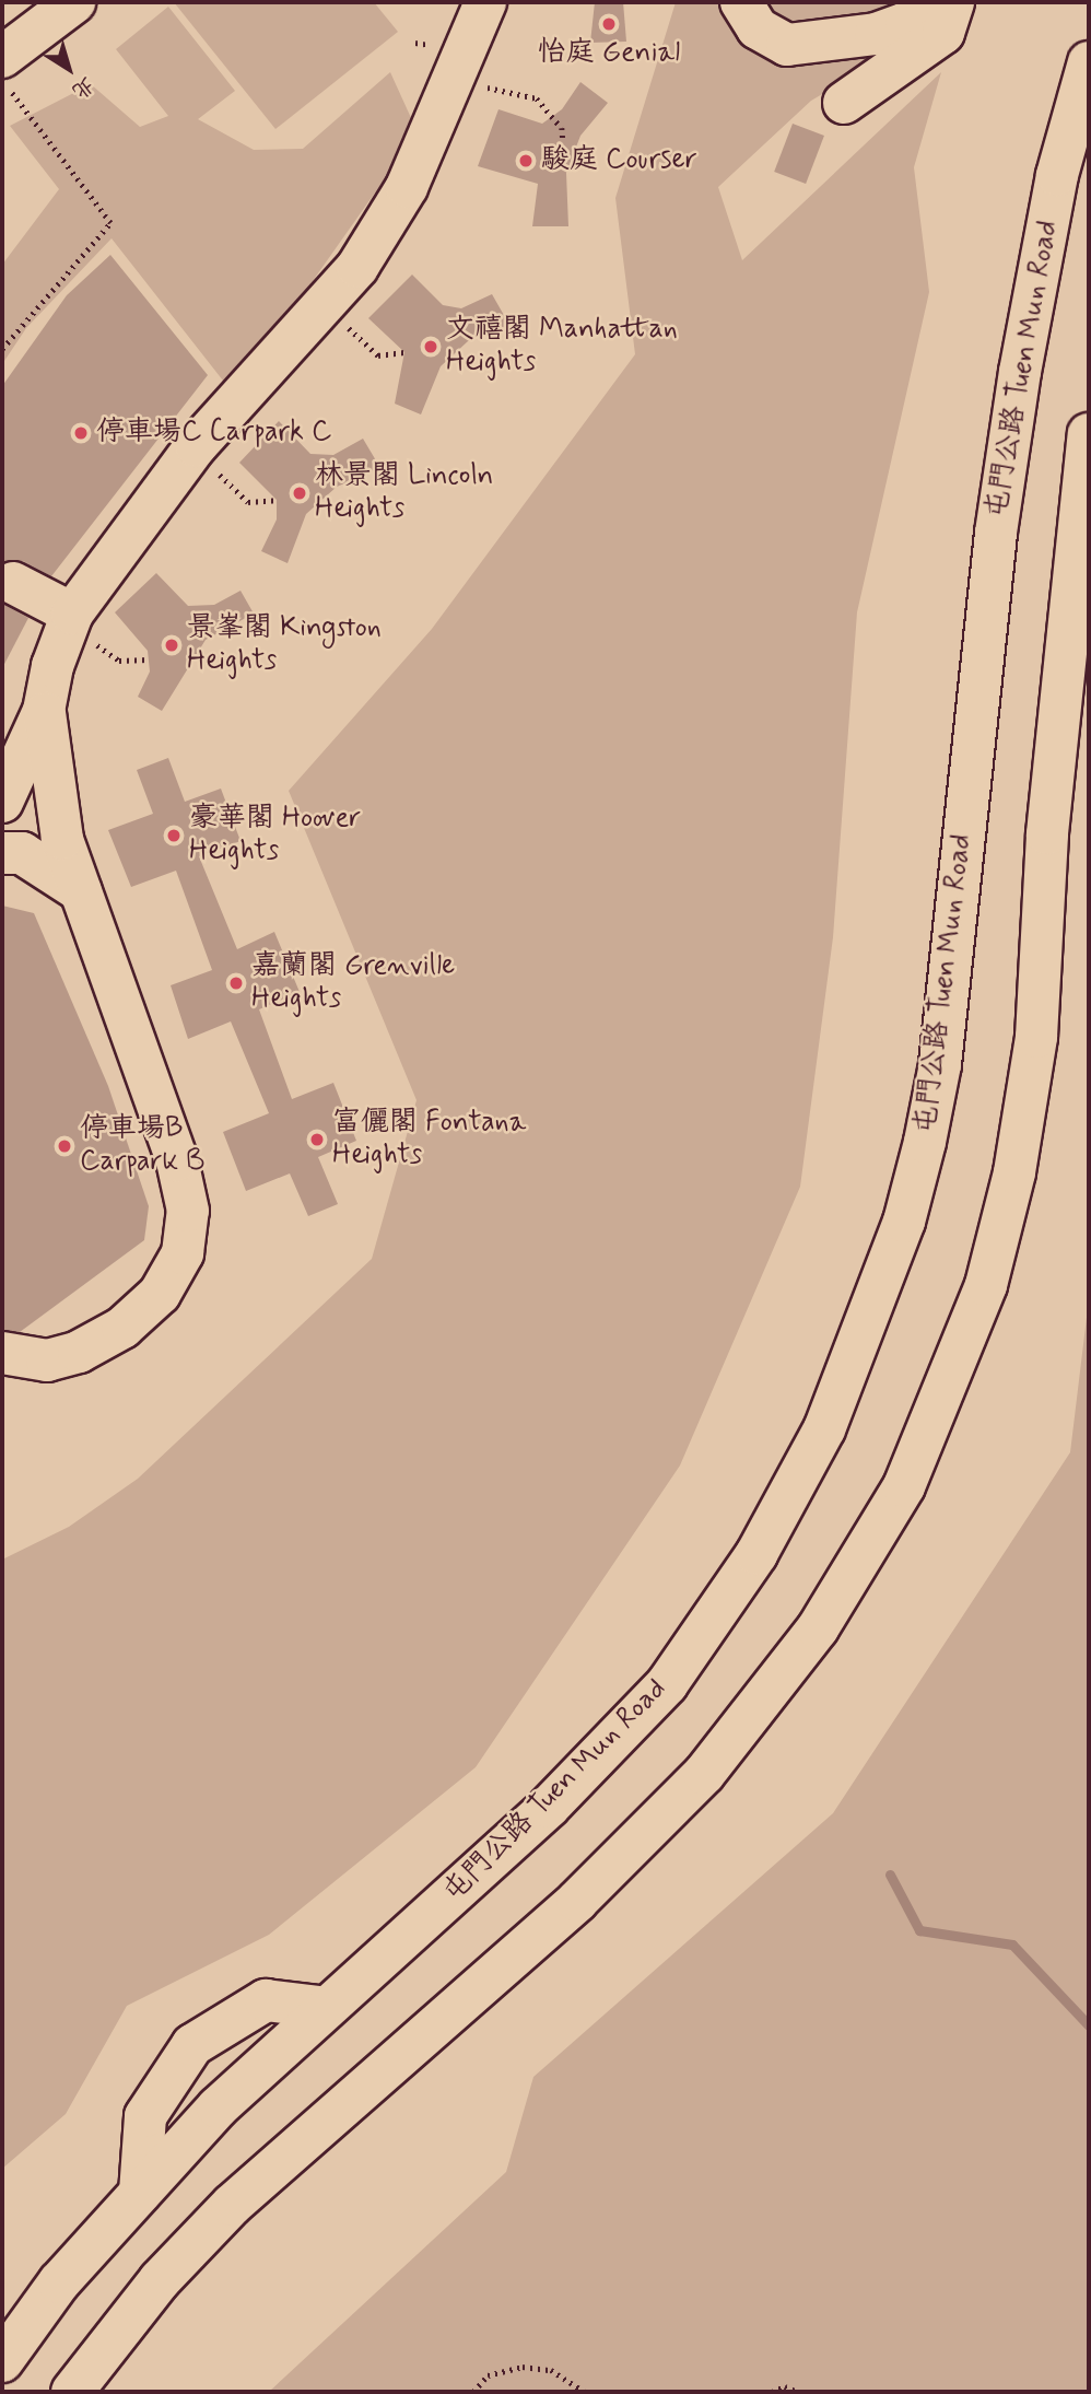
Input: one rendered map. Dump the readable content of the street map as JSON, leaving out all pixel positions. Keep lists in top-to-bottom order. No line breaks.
{"streets":{"main road":["屯門公路 Tuen Mun Road"]},"places":["怡庭 Genial","駿庭 Courser","文禧閣 Manhattan Heights","停車場C Carpark C","林景閣 Lincoln Heights","景峯閣 Kingston Heights","豪華閣 Hoover Heights","嘉蘭閣 Grenville Heights","富儷閣 Fontana Heights","停車場B Carpark B"],"north":"bottom right"}
